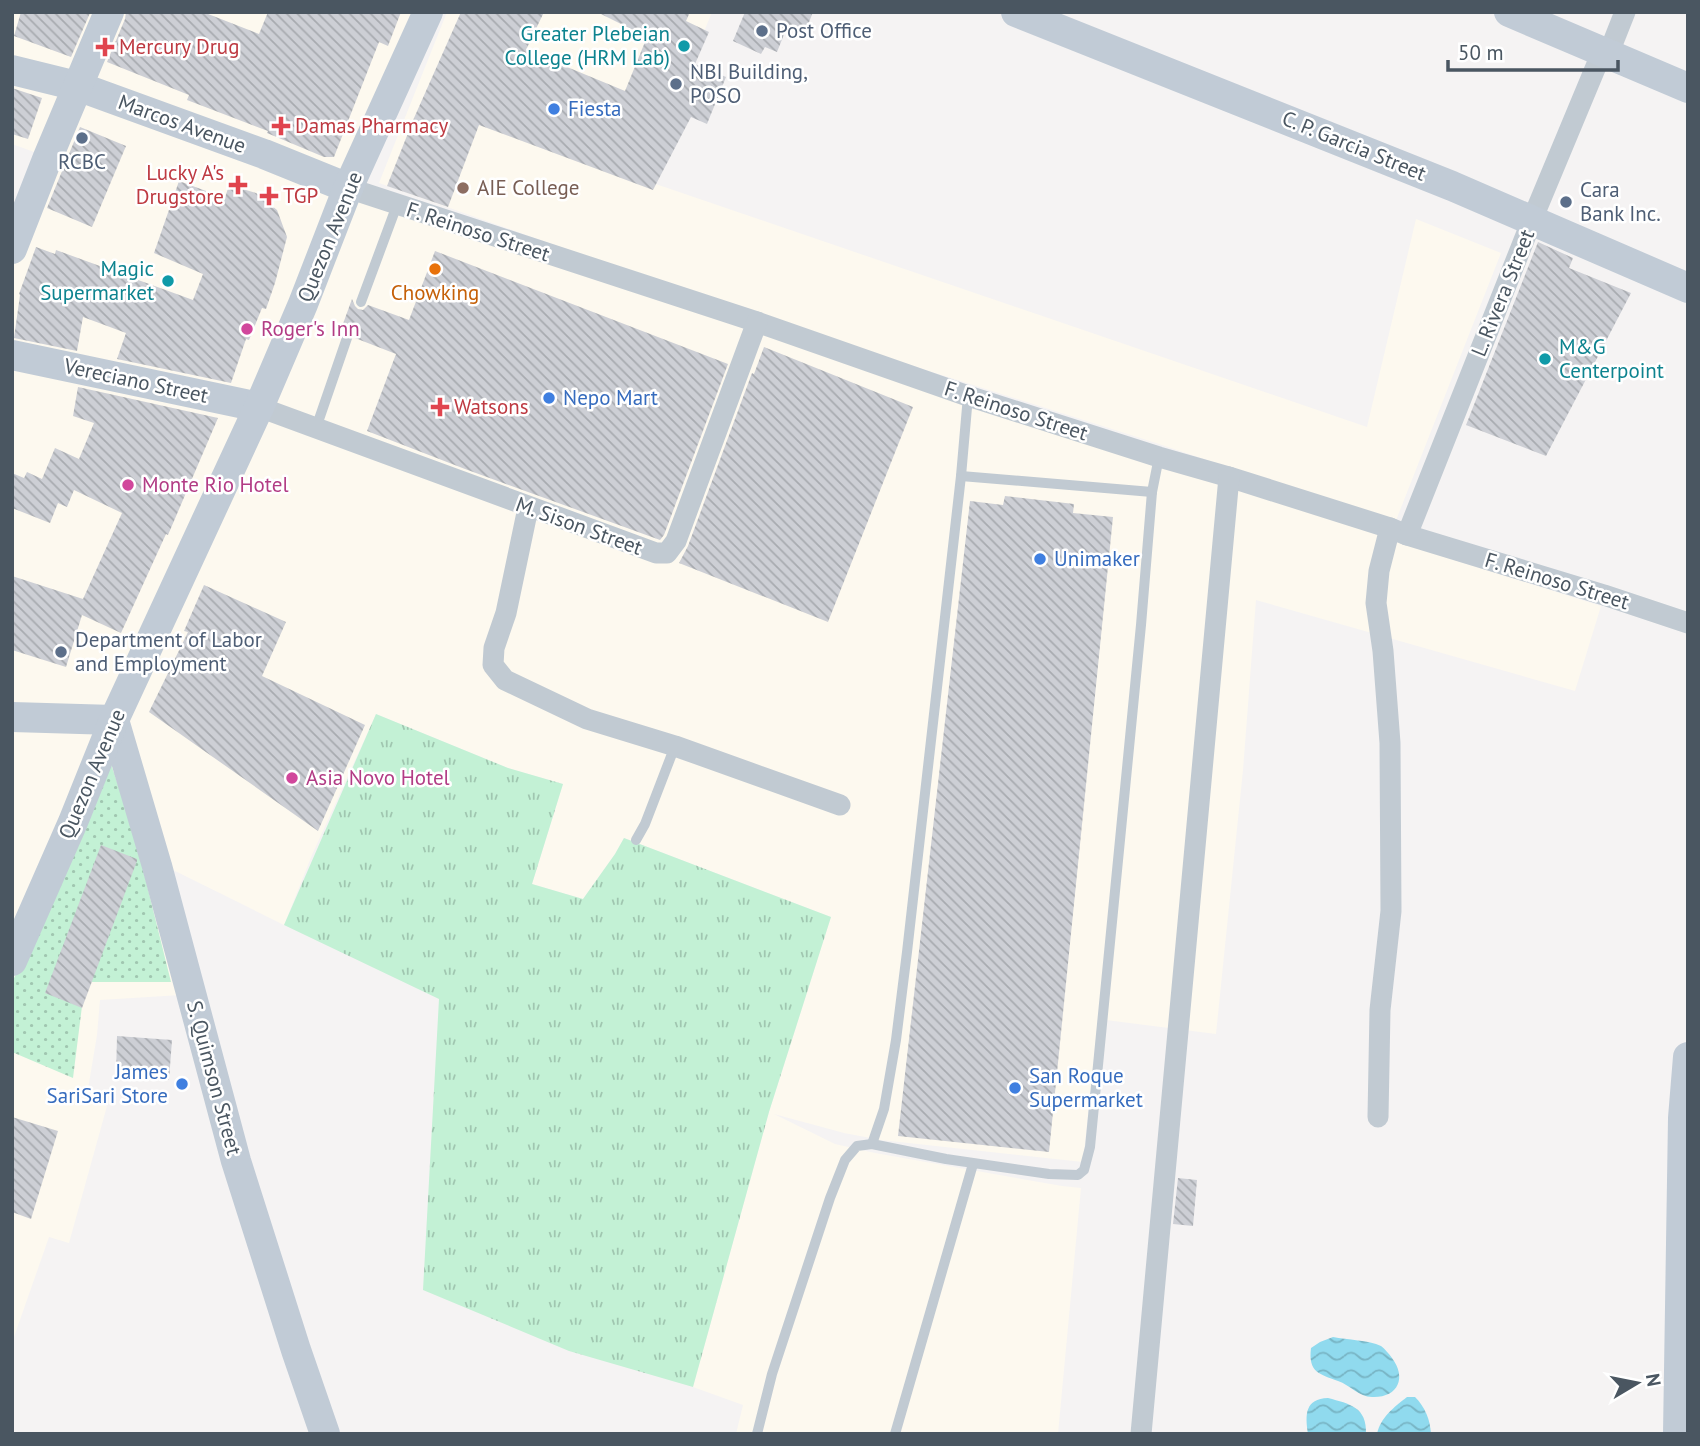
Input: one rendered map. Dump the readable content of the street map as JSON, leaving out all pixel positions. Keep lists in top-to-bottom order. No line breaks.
{"streets":{"street":["Marcos Avenue","C. P. Garcia Street","F. Reinoso Street","Quezon Avenue","L. Rivera Street","Vereciano Street","M. Sison Street","S. Quimson Street"]},"crossings":[["Marcos Avenue","F. Reinoso Street"],["Marcos Avenue","Quezon Avenue"],["C. P. Garcia Street","L. Rivera Street"],["F. Reinoso Street","Quezon Avenue"],["F. Reinoso Street","L. Rivera Street"],["F. Reinoso Street","M. Sison Street"],["Quezon Avenue","Vereciano Street"],["Quezon Avenue","M. Sison Street"],["Quezon Avenue","S. Quimson Street"],["Vereciano Street","M. Sison Street"]],"places":{"other":["Post Office","Greater Plebeian College (HRM Lab)","NBI Building, POSO","Fiesta","RCBC","AIE College","Cara Bank Inc.","Chowking","Magic Supermarket","Roger's Inn","M&G Centerpoint","Nepo Mart","Monte Rio Hotel","Unimaker","Department of Labor and Employment","Asia Novo Hotel","James SariSari Store","San Roque Supermarket"],"health":["Mercury Drug","Damas Pharmacy","Lucky A's Drugstore","TGP","Watsons"]},"scale_bar":"50 m","north":"right"}
